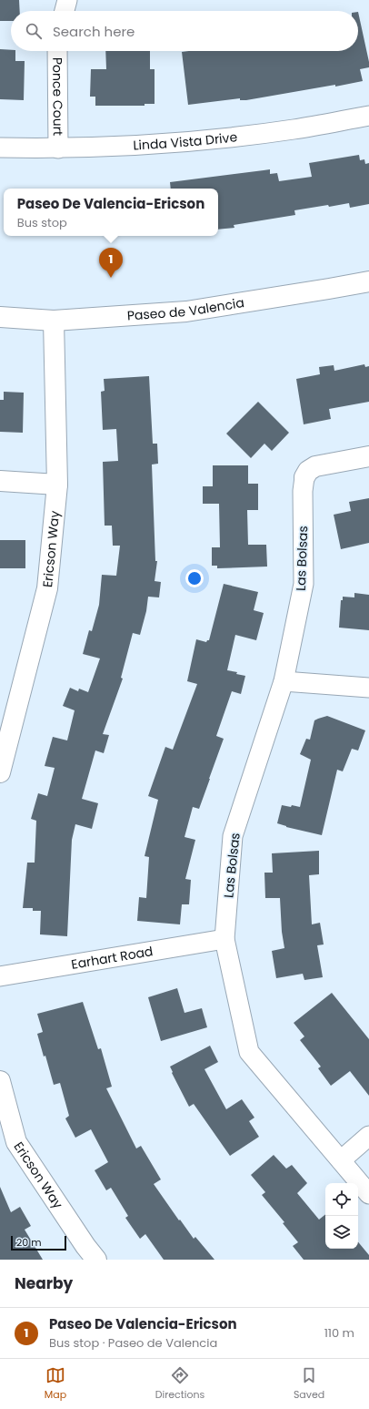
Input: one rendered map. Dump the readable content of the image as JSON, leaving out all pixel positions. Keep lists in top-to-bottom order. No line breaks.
{"streets":{"street":["Ponce Court","Linda Vista Drive","Paseo de Valencia","Ericson Way","Las Bolsas","Earhart Road"]},"crossings":[["Ponce Court","Linda Vista Drive"],["Paseo de Valencia","Ericson Way"],["Las Bolsas","Earhart Road"]],"scale_bar":"20 m","page":{"search":"Search here","popup":["Paseo De Valencia-Ericson","Bus stop"],"pins":"1","scale":"20 m","heading":"Nearby","list":[{"mark":"1","name":"Paseo De Valencia-Ericson","note":"Bus stop · Paseo de Valencia","value":"110 m"}],"nav":["Map","Directions","Saved"]}}
